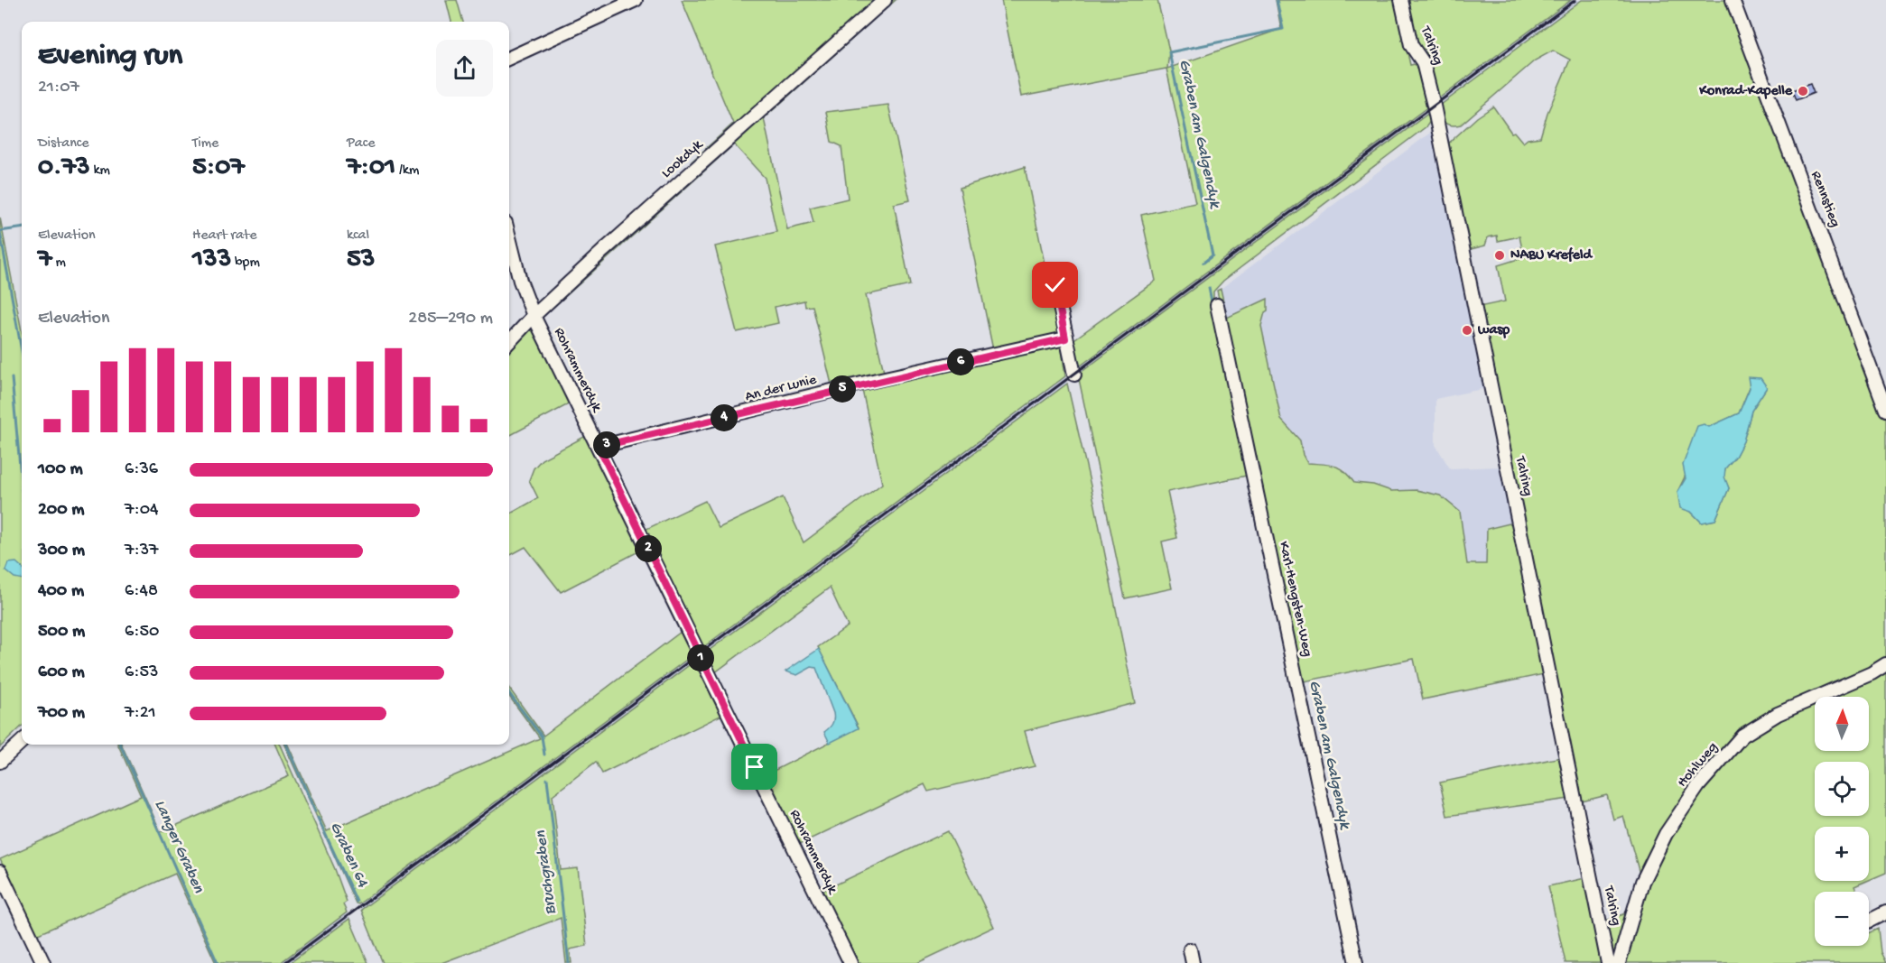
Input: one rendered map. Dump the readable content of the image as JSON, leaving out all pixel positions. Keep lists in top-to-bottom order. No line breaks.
{"streets":{"street":["Talring","Lookdyk","Rennstieg","Rohrammerdyk","An der Lunie","Karl-Hengsten-Weg","Hohlweg"]},"crossings":[["Lookdyk","Rohrammerdyk"],["Rohrammerdyk","An der Lunie"]],"water":["Graben am Galgendyk","Langer Graben","Graben 64","Bruchgraben"],"places":["Konrad-Kapelle","NABU Krefeld","wasp"],"north":"top","page":{"heading":["Evening run","21:07"],"stats":[["Distance","0.73 km"],["Time","5:07"],["Pace","7:01 /km"],["Elevation","7 m"],["Heart rate","133 bpm"],["kcal","53"]],"chart":["Elevation","285–290 m"],"pins":["6","5","4","3","2","1"],"list":[{"name":"100 m","note":"6:36"},{"name":"200 m","note":"7:04"},{"name":"300 m","note":"7:37"},{"name":"400 m","note":"6:48"},{"name":"500 m","note":"6:50"},{"name":"600 m","note":"6:53"},{"name":"700 m","note":"7:21"}],"map_buttons":["+","−"]}}
